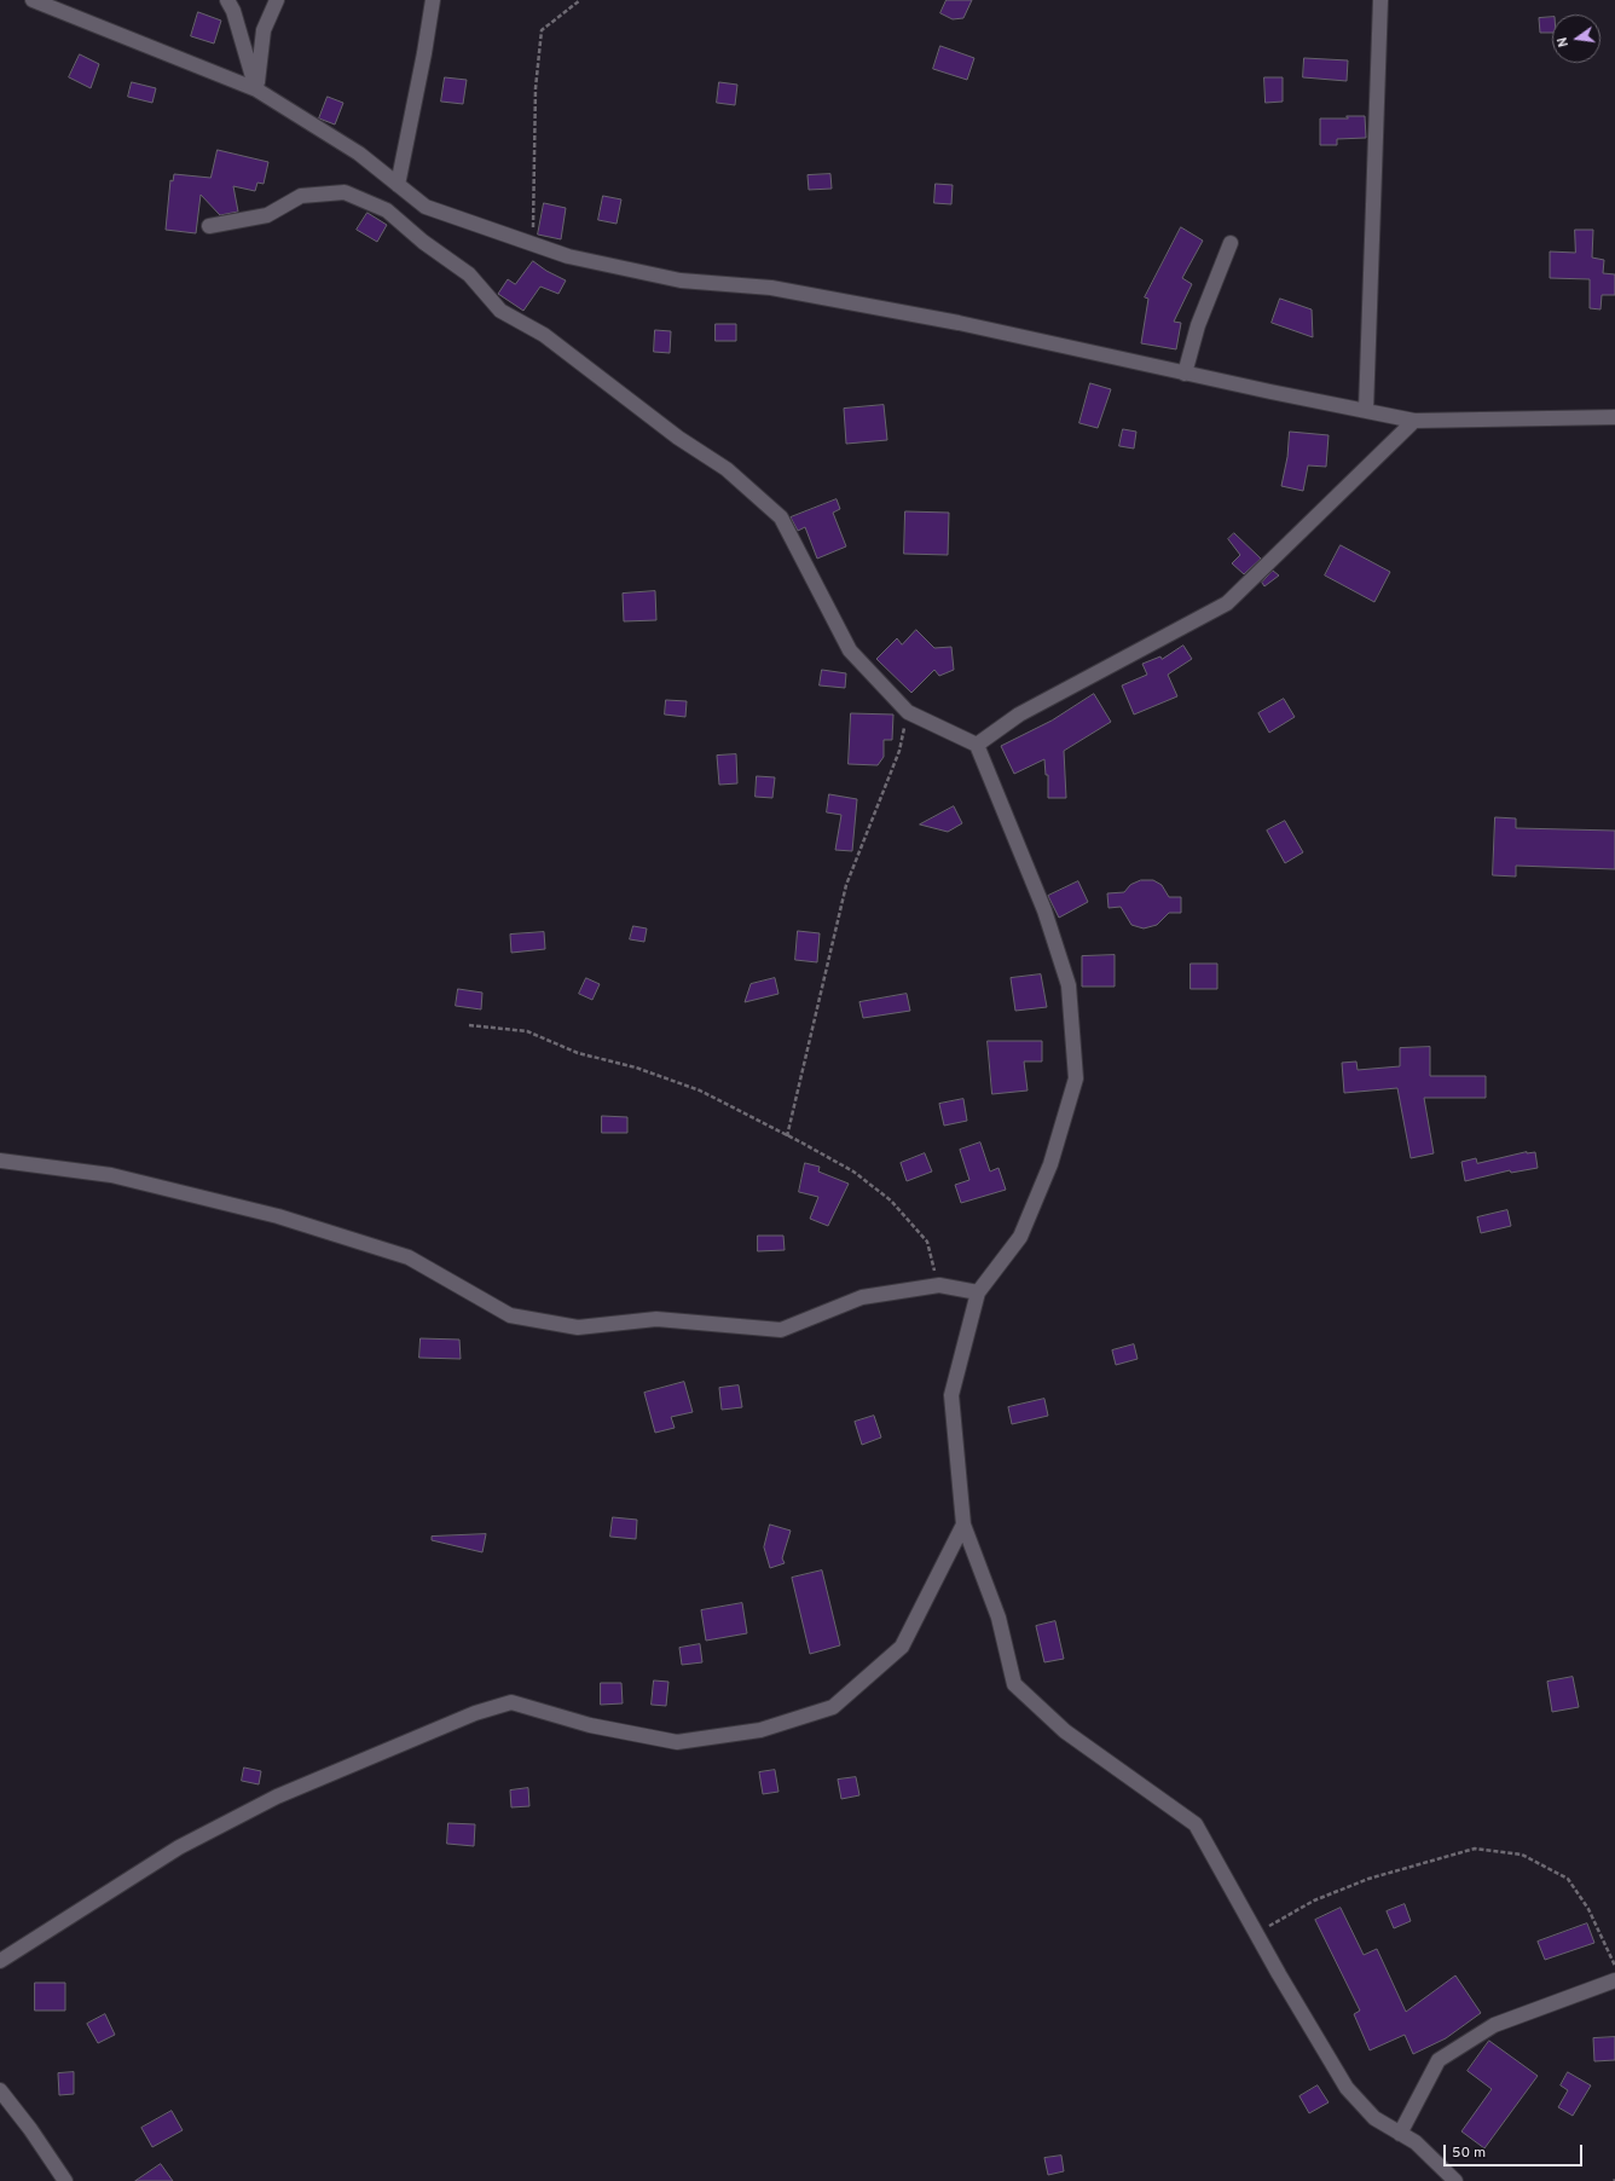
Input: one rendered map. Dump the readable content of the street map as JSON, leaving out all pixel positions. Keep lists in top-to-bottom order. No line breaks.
{"scale_bar":"50 m","north":"left"}
